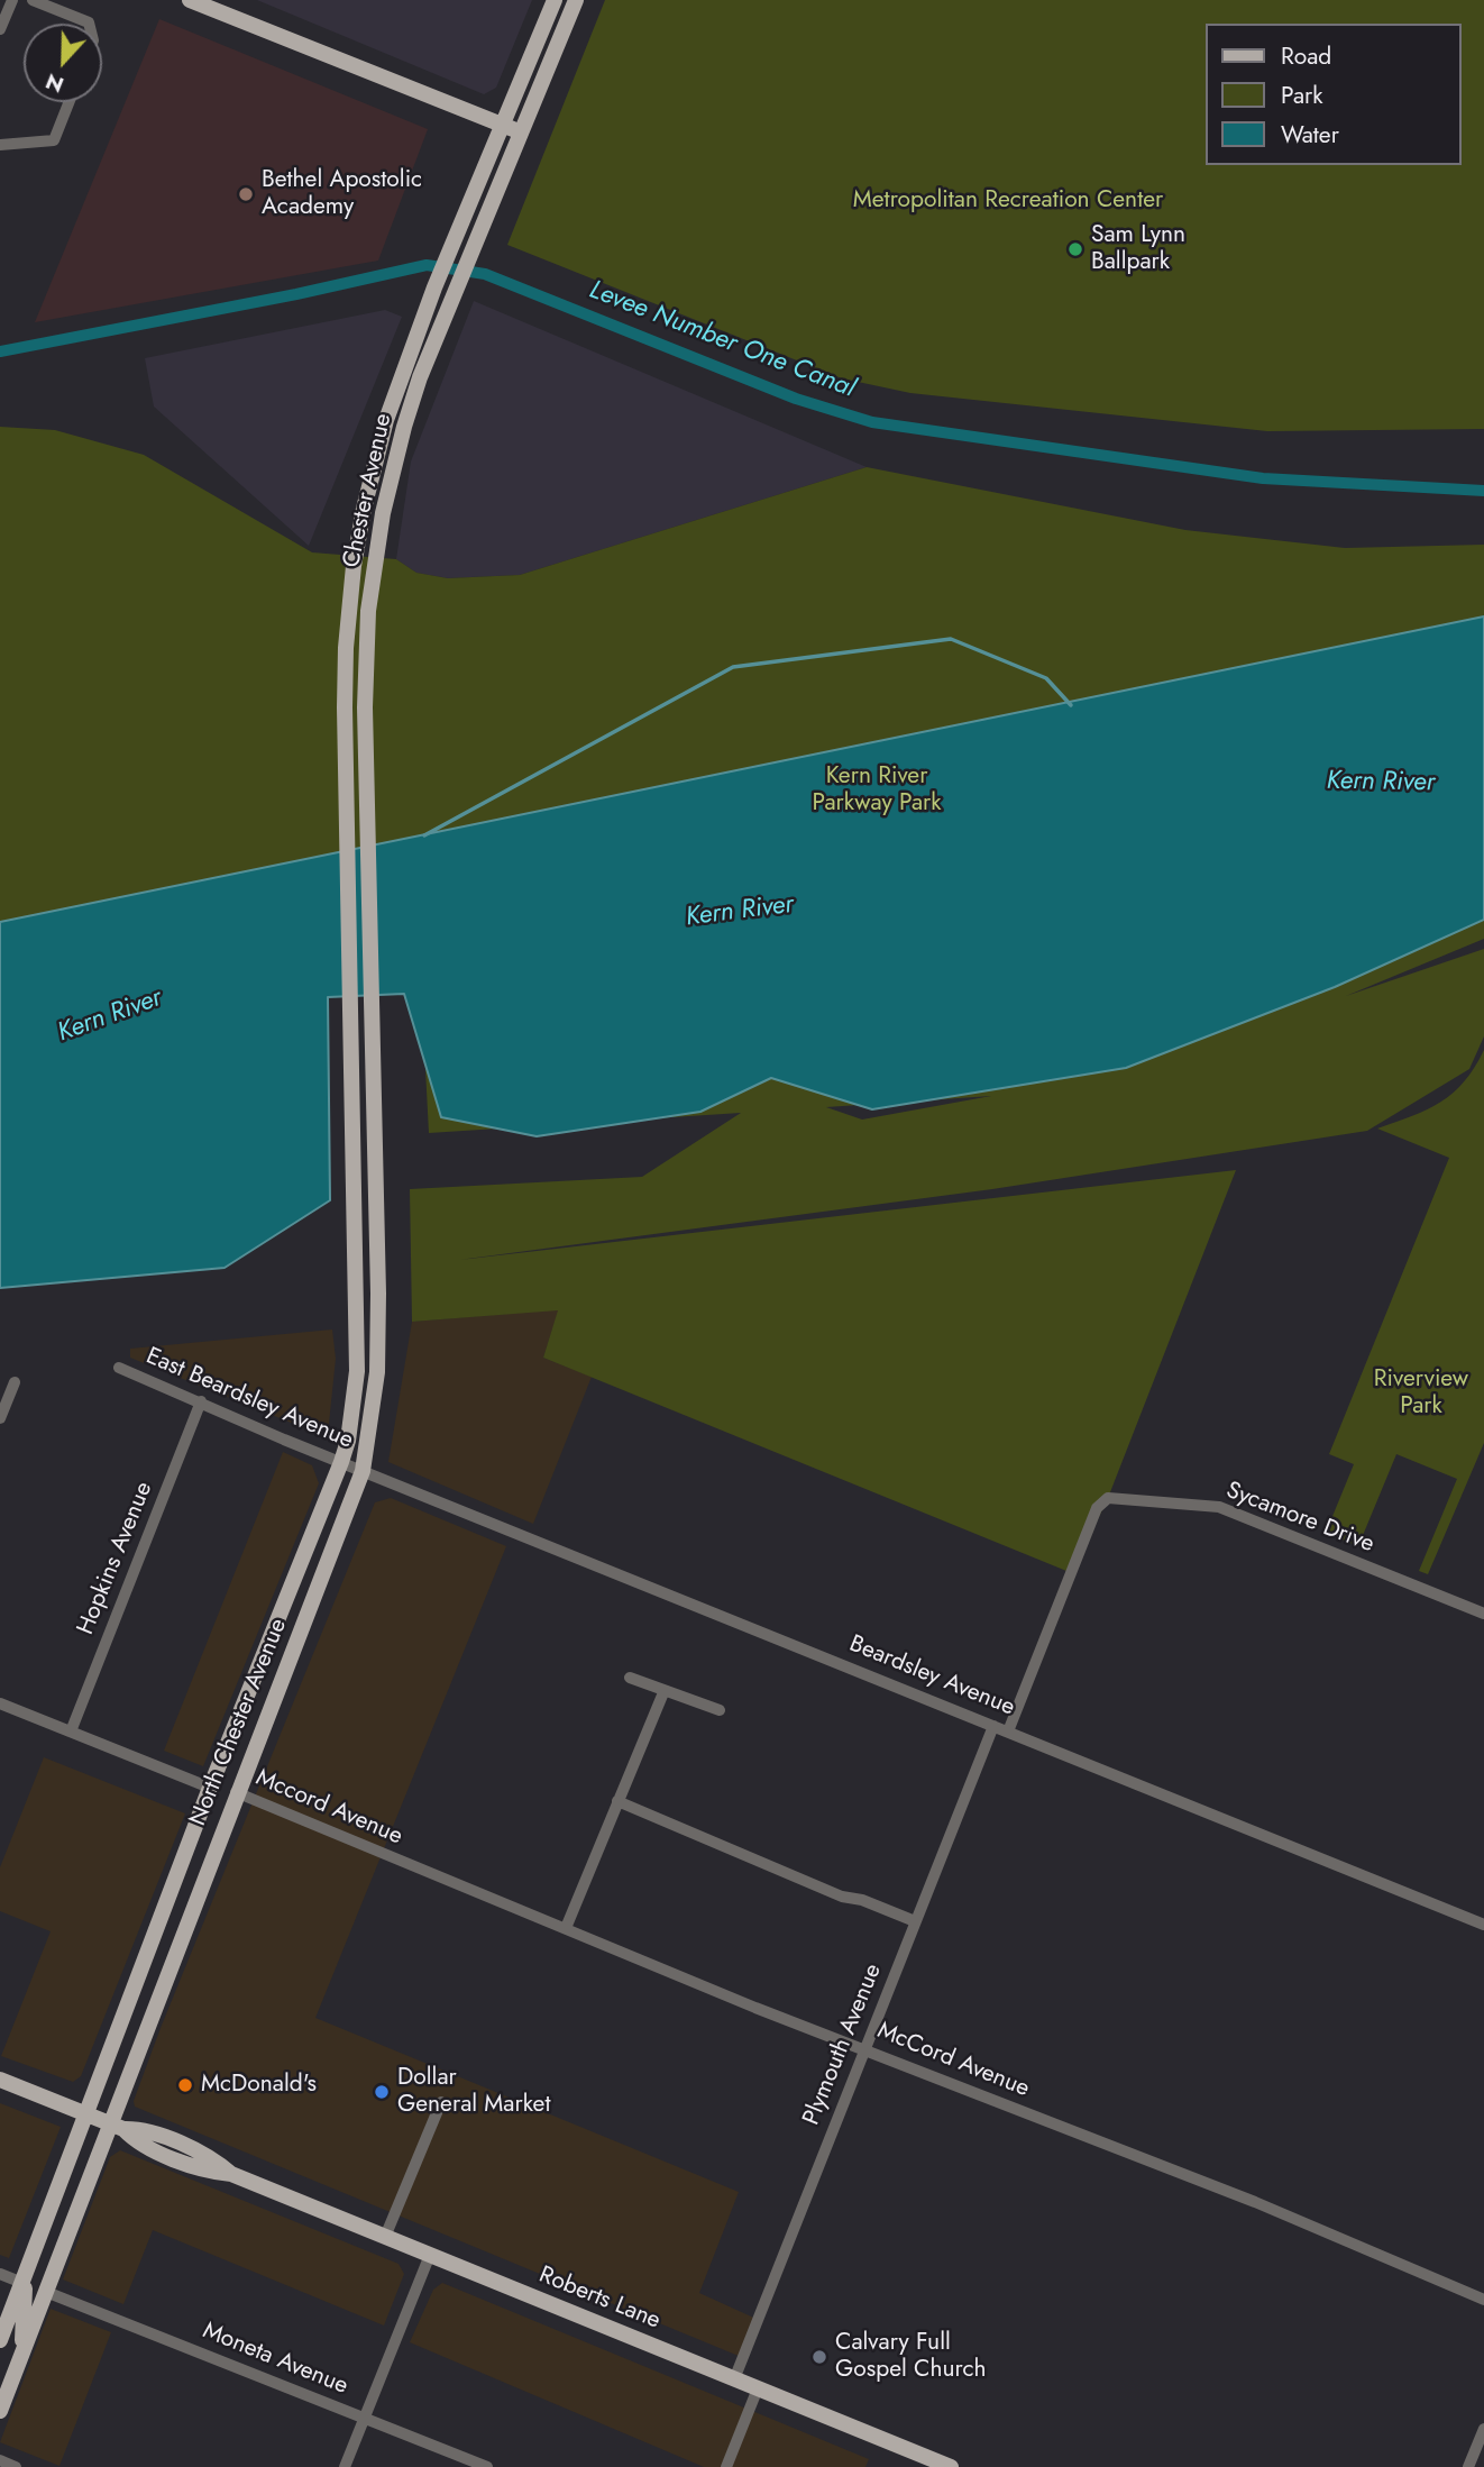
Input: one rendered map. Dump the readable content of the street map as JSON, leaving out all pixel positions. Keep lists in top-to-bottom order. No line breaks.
{"streets":{"main road":["Chester Avenue","North Chester Avenue","Roberts Lane"],"street":["East Beardsley Avenue","Sycamore Drive","Hopkins Avenue","Beardsley Avenue","Mccord Avenue","Plymouth Avenue","McCord Avenue","Moneta Avenue"]},"crossings":[["Chester Avenue","North Chester Avenue"],["East Beardsley Avenue","Hopkins Avenue"],["East Beardsley Avenue","Beardsley Avenue"],["East Beardsley Avenue","North Chester Avenue"],["Sycamore Drive","Beardsley Avenue"],["Beardsley Avenue","North Chester Avenue"],["Beardsley Avenue","Plymouth Avenue"],["North Chester Avenue","Mccord Avenue"],["North Chester Avenue","Roberts Lane"],["North Chester Avenue","Moneta Avenue"],["Mccord Avenue","McCord Avenue"],["Plymouth Avenue","McCord Avenue"],["Plymouth Avenue","Roberts Lane"]],"water":["Levee Number One Canal","Kern River"],"parks":["Metropolitan Recreation Center","Kern River Parkway Park","Riverview Park"],"places":["Bethel Apostolic Academy","Sam Lynn Ballpark","McDonald's","Dollar General Market","Calvary Full Gospel Church"],"legend":["Road","Park","Water"],"north":"bottom"}
